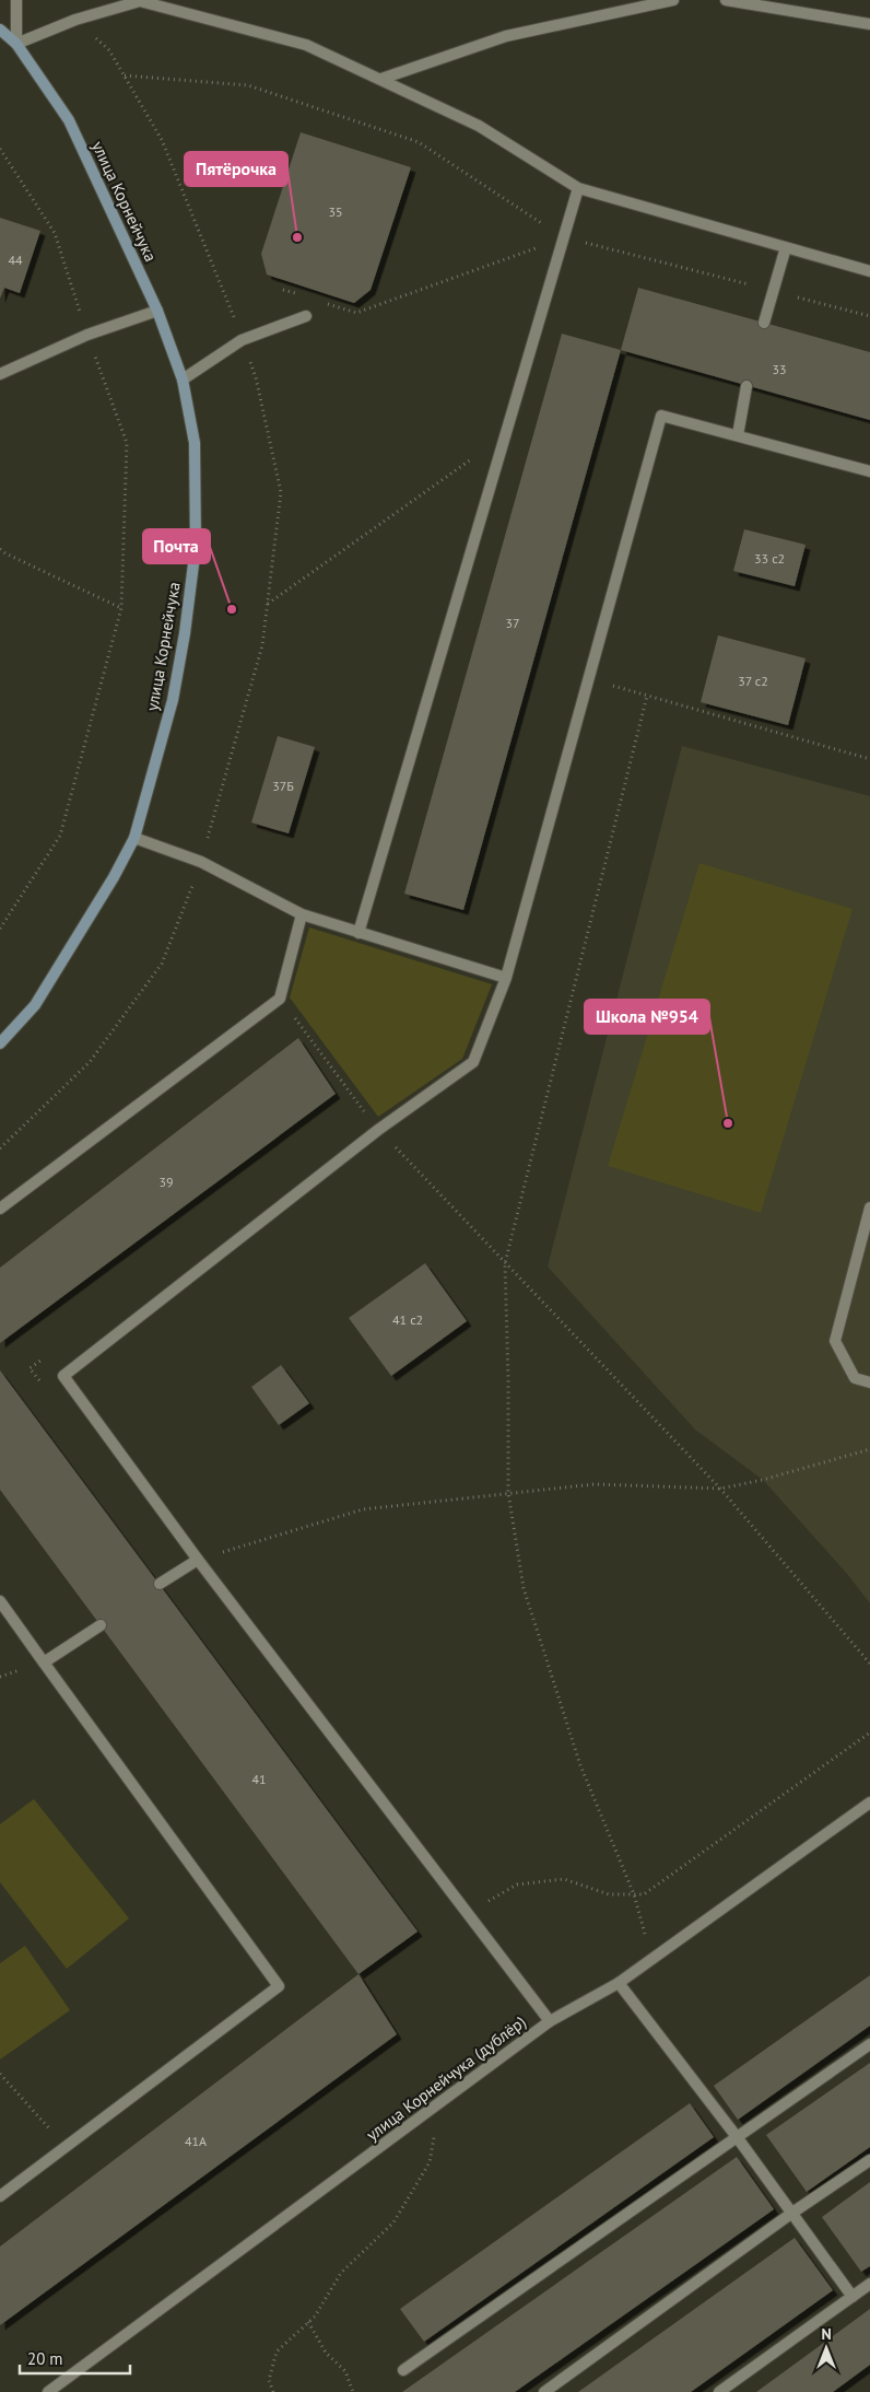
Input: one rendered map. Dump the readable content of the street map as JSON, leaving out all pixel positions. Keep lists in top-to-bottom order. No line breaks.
{"streets":{"street":["улица Корнейчука","улица Корнейчука (дублёр)"]},"places":["Пятёрочка","Почта","Школа №954"],"house_numbers":["35","44","33","33 с2","37","37 с2","37Б","39","41 с2","41","41А"],"scale_bar":"20 m","north":"top"}
